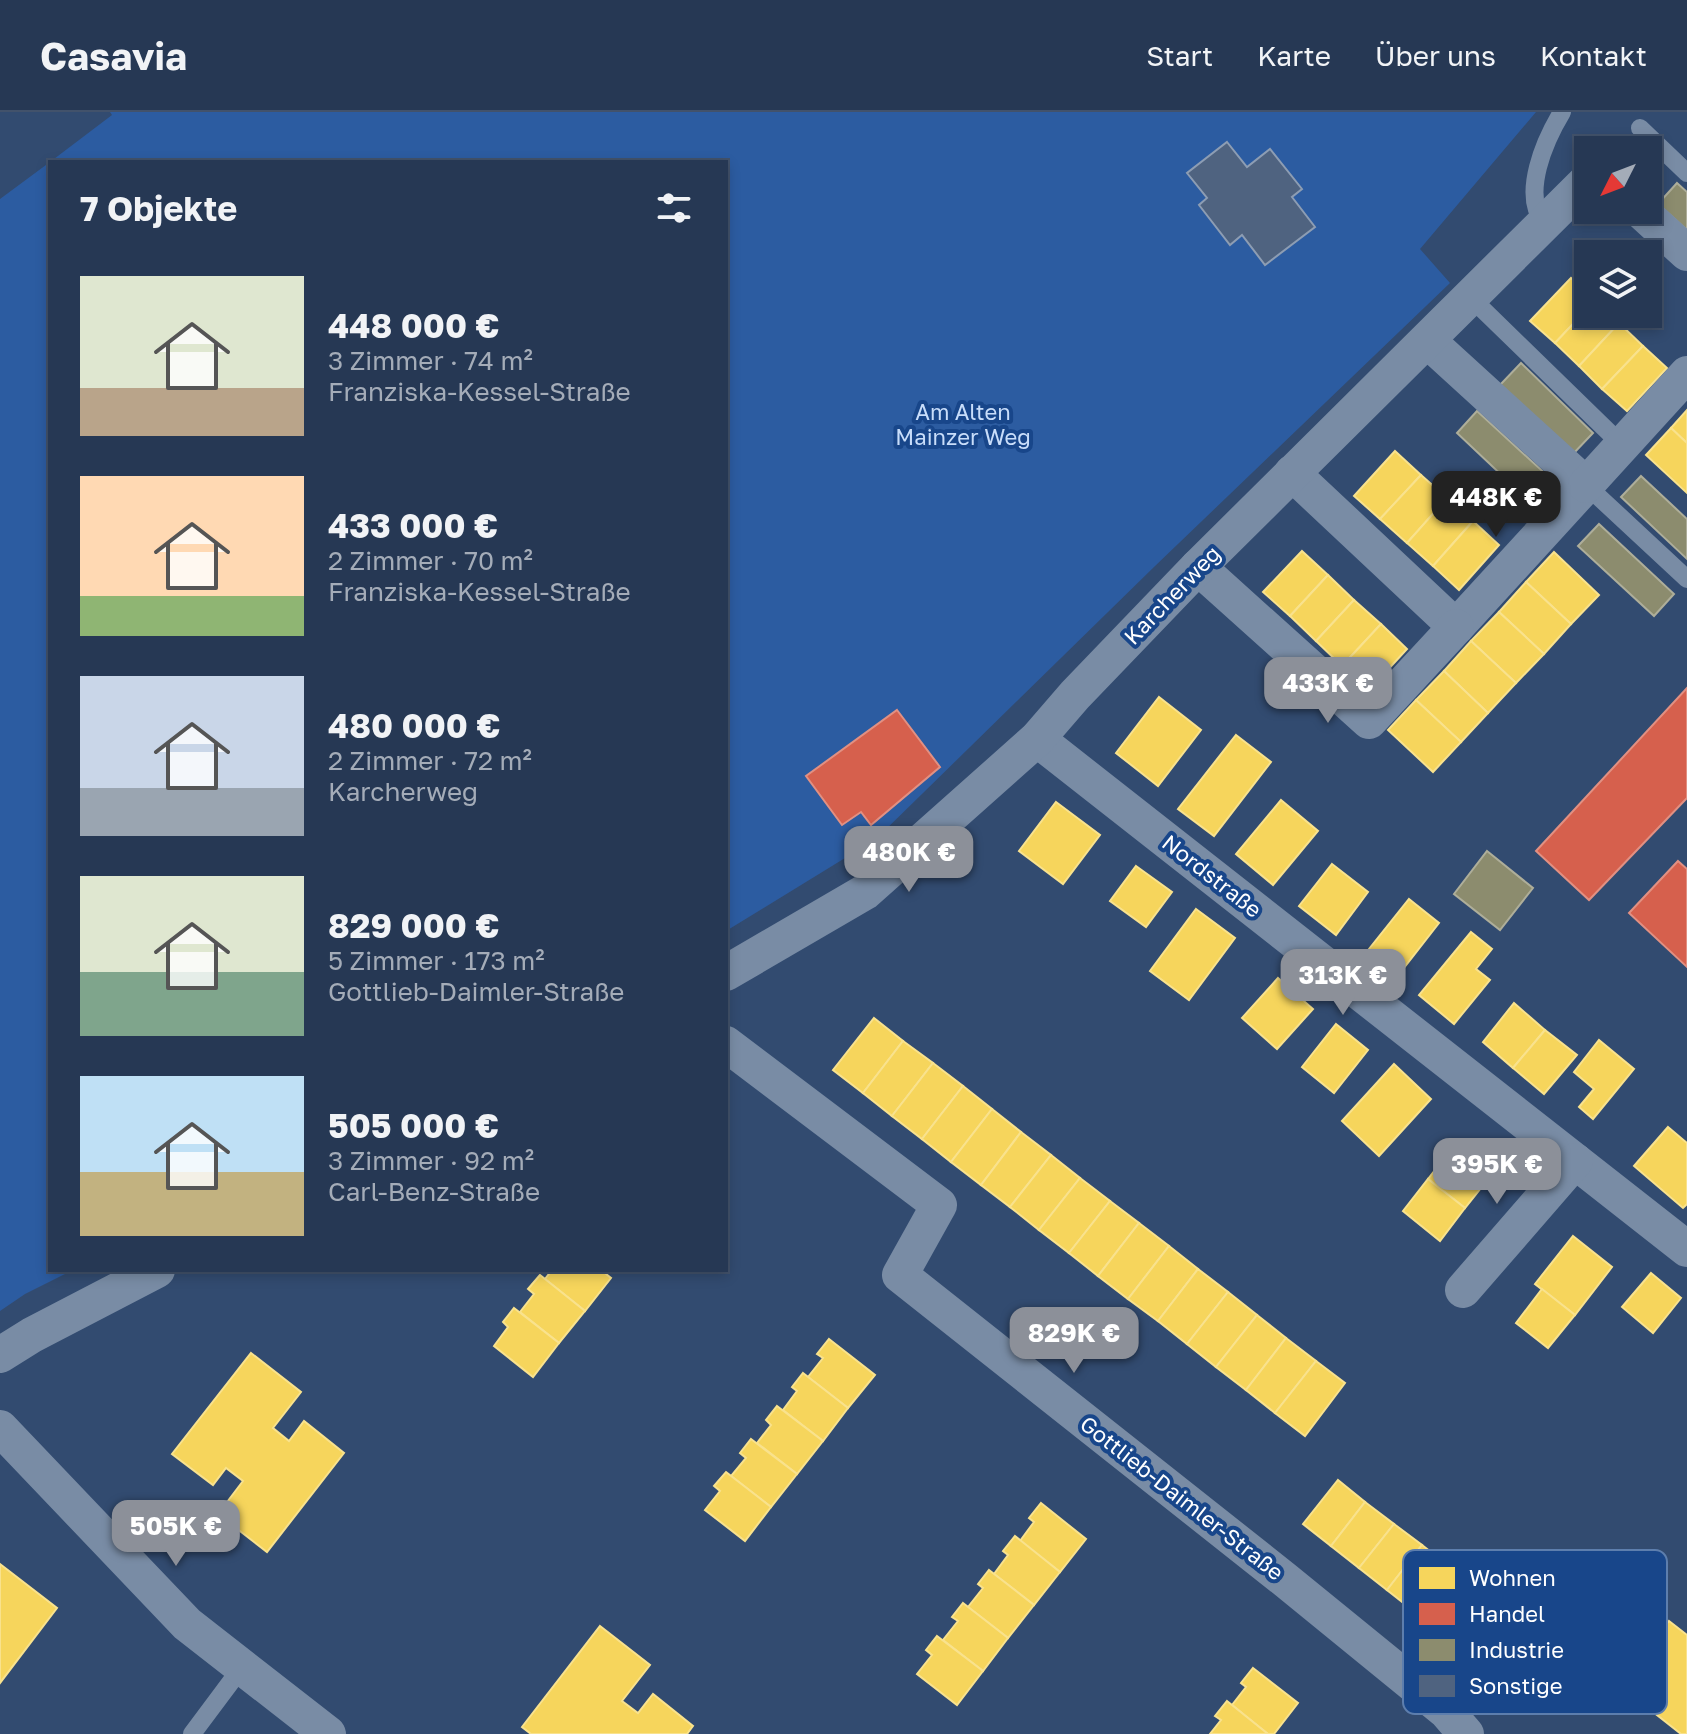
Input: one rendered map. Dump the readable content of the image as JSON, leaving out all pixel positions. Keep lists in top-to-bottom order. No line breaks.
{"streets":{"street":["Karcherweg","Nordstraße","Gottlieb-Daimler-Straße"]},"crossings":[["Karcherweg","Nordstraße"]],"parks":["Am Alten Mainzer Weg"],"legend":["Wohnen","Handel","Industrie","Sonstige"],"north":"bottom left","page":{"header":"Casavia","nav":["Start","Karte","Über uns","Kontakt"],"heading":"7 Objekte","list":[{"name":"448 000 €","note":"3 Zimmer · 74 m² · Franziska-Kessel-Straße"},{"name":"433 000 €","note":"2 Zimmer · 70 m² · Franziska-Kessel-Straße"},{"name":"480 000 €","note":"2 Zimmer · 72 m² · Karcherweg"},{"name":"829 000 €","note":"5 Zimmer · 173 m² · Gottlieb-Daimler-Straße"},{"name":"505 000 €","note":"3 Zimmer · 92 m² · Carl-Benz-Straße"}],"price":["448K €","433K €","480K €","313K €","395K €","829K €","505K €"]}}
